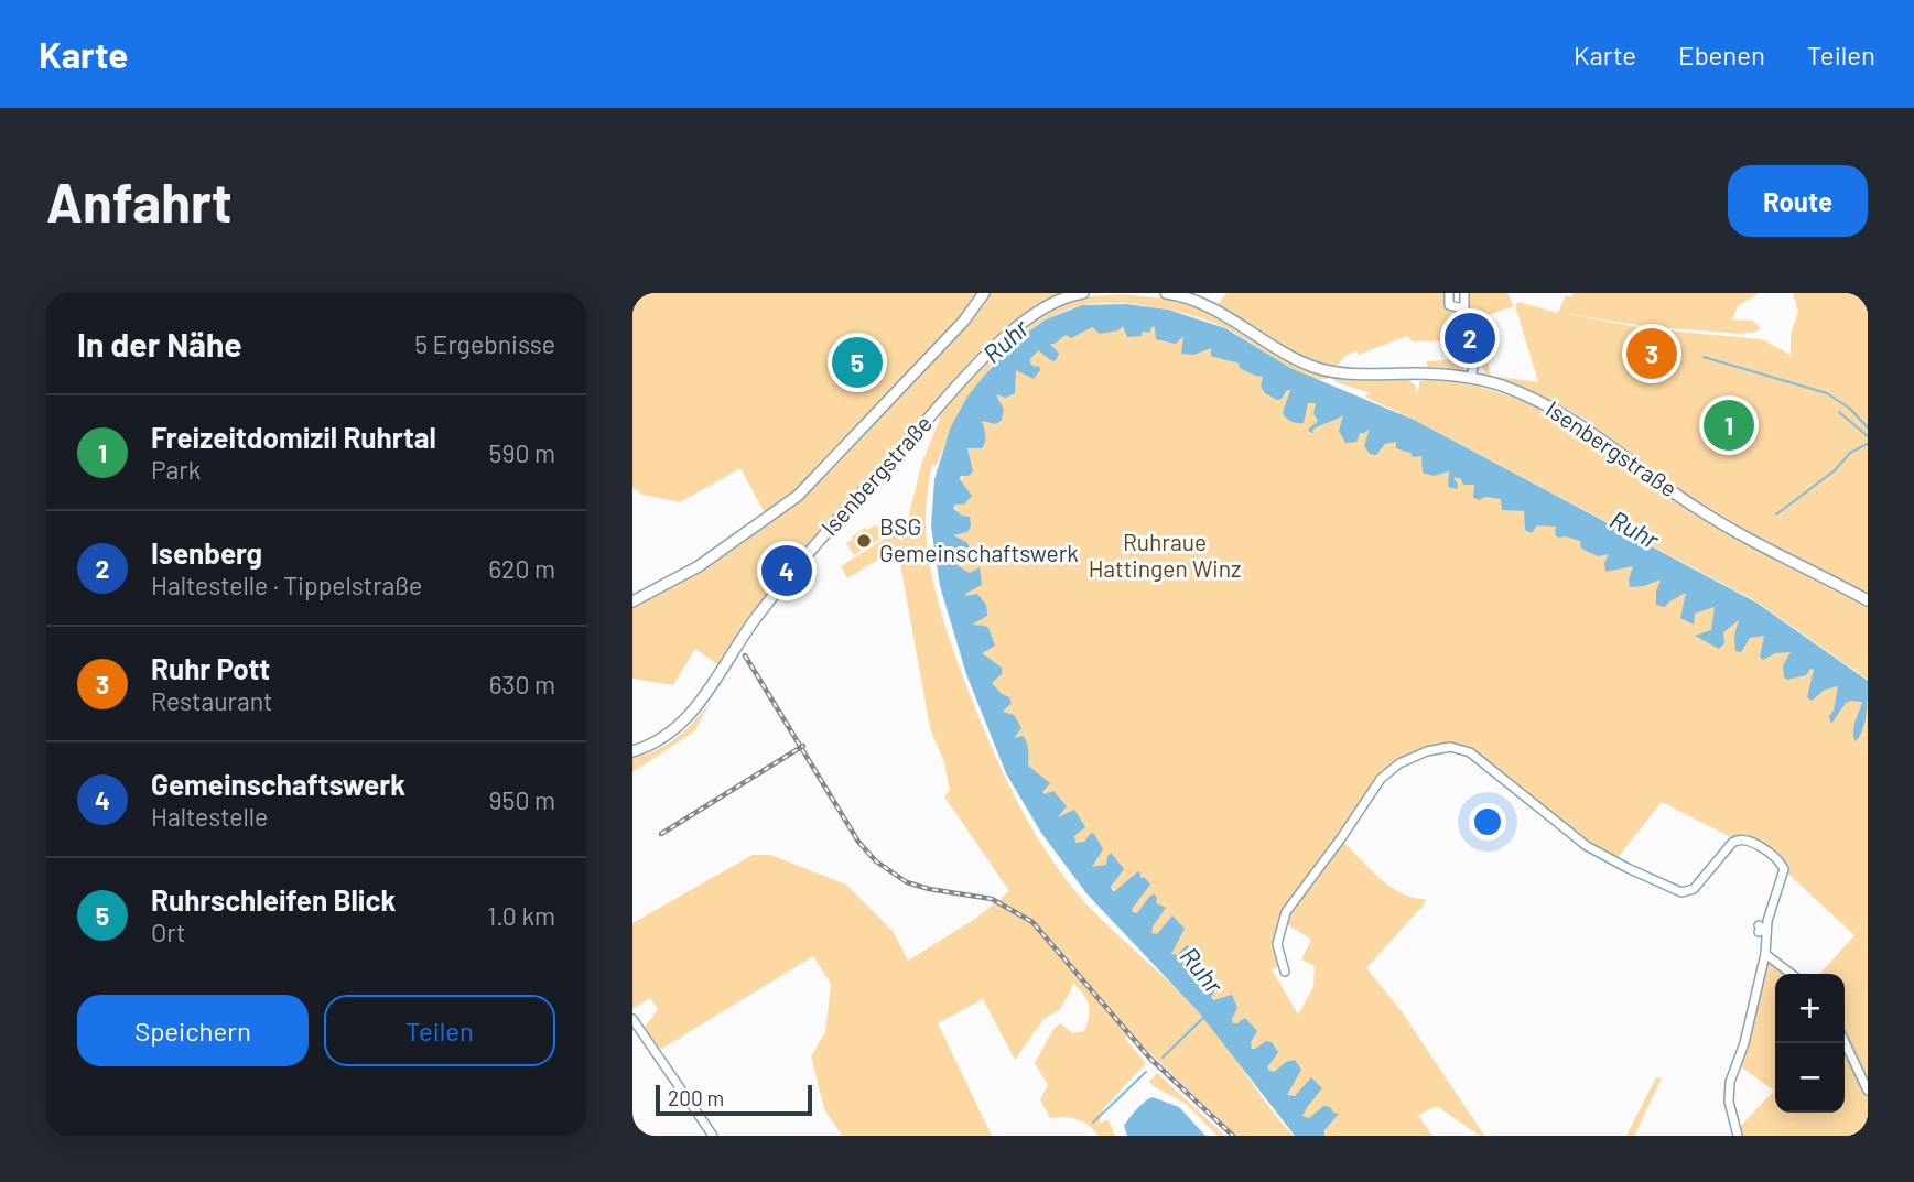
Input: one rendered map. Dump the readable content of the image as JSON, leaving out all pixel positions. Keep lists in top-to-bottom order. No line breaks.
{"streets":{"main road":["Isenbergstraße"]},"water":["Ruhr"],"parks":["Ruhraue Hattingen Winz"],"places":["BSG Gemeinschaftswerk"],"scale_bar":"200 m","page":{"header":"Karte","nav":["Karte","Ebenen","Teilen"],"buttons":["Route",["Speichern","Teilen"]],"title":"Anfahrt","heading":["In der Nähe","5 Ergebnisse"],"pins":["2","3","5","1","4"],"list":[{"mark":"1","name":"Freizeitdomizil Ruhrtal","note":"Park","value":"590 m"},{"mark":"2","name":"Isenberg","note":"Haltestelle · Tippelstraße","value":"620 m"},{"mark":"3","name":"Ruhr Pott","note":"Restaurant","value":"630 m"},{"mark":"4","name":"Gemeinschaftswerk","note":"Haltestelle","value":"950 m"},{"mark":"5","name":"Ruhrschleifen Blick","note":"Ort","value":"1.0 km"}],"map_buttons":["+","−"],"scale":"200 m"}}
